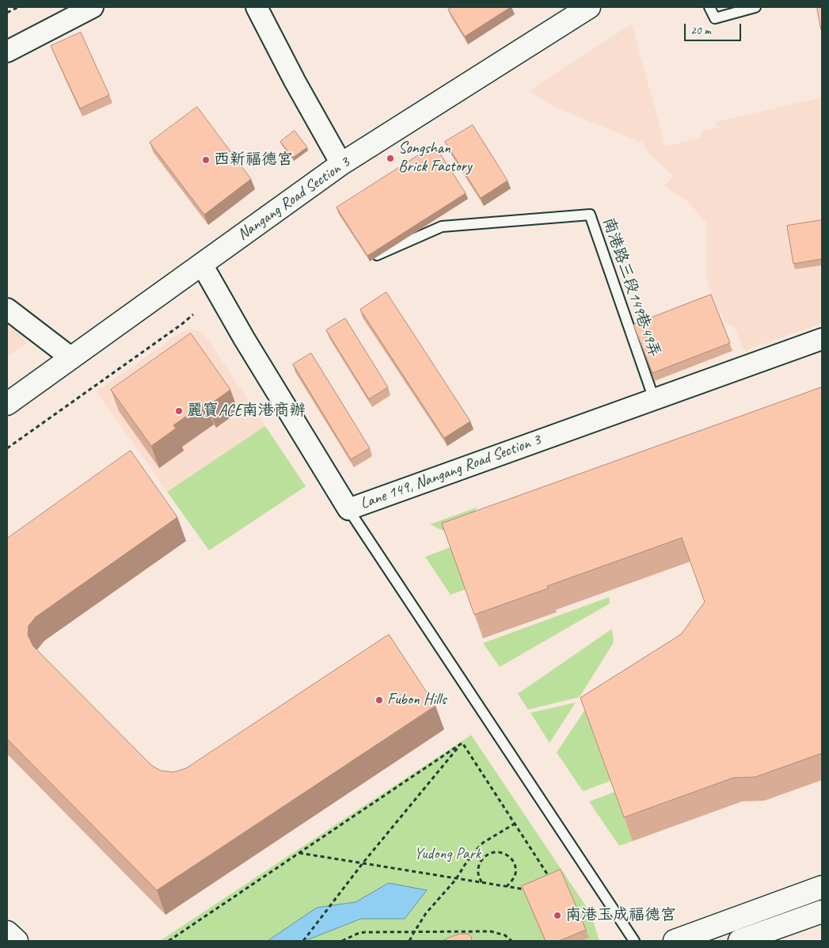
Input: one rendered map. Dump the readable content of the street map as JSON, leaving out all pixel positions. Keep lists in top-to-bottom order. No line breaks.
{"streets":{"main road":["Nangang Road Section 3"],"street":["Lane 149, Nangang Road Section 3"],"lane":["南港路三段149巷49弄"]},"crossings":[["Nangang Road Section 3","Lane 149, Nangang Road Section 3"],["南港路三段149巷49弄","Lane 149, Nangang Road Section 3"]],"parks":["Yudong Park"],"places":["Songshan Brick Factory","西新福德宮","麗寶ACE南港商辦","Fubon Hills","南港玉成福德宮"],"scale_bar":"20 m"}
